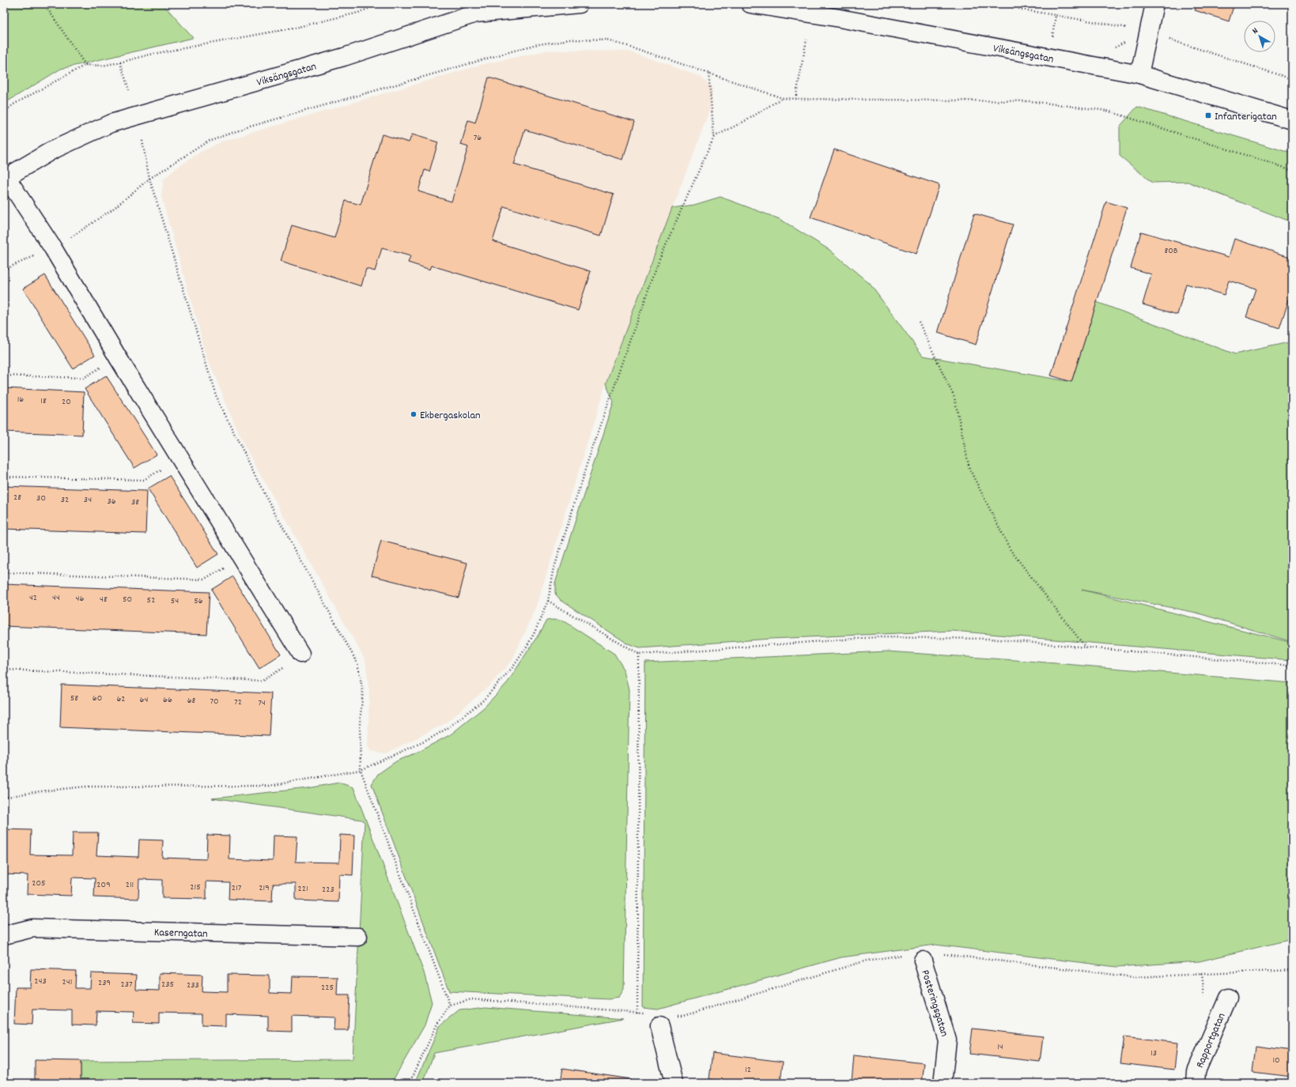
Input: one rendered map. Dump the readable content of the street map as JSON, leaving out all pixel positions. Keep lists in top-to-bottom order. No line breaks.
{"streets":{"street":["Viksängsgatan","Kaserngatan","Posteringsgatan","Rapportgatan"]},"places":{"transit":["Infanterigatan"],"other":["Ekbergaskolan"]},"house_numbers":["76","80B","16","18","20","28","30","32","34","36","38","42","44","46","48","50","52","54","56","58","60","62","64","66","68","70","72","74","205","209","211","215","217","219","221","223","243","241","239","237","235","233","225","14","13","10","12"],"north":"top left"}
